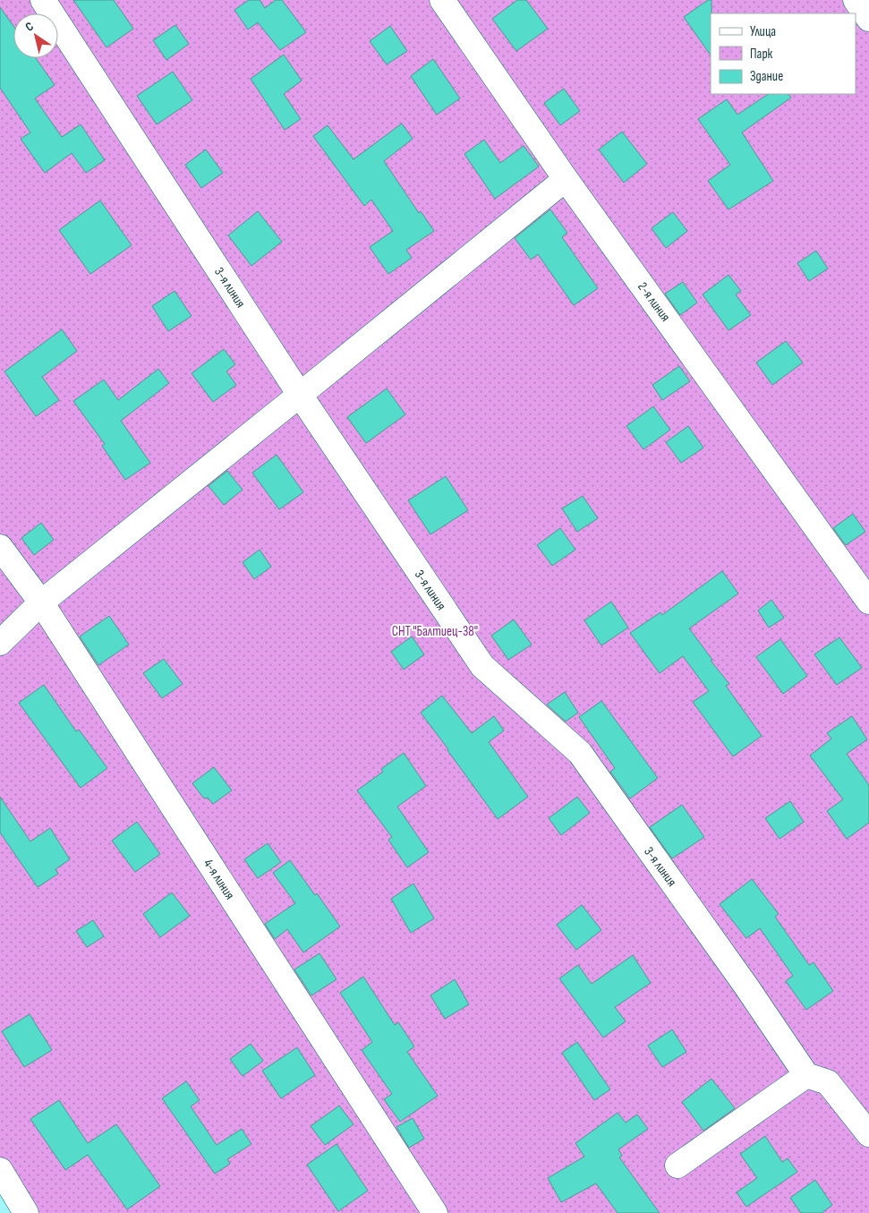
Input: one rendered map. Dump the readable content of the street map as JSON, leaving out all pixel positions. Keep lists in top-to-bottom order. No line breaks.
{"streets":{"street":["3-я линия","2-я линия","4-я линия"]},"parks":["СНТ \"Балтиец-38\""],"legend":["Улица","Парк","Здание"],"north":"top left"}
